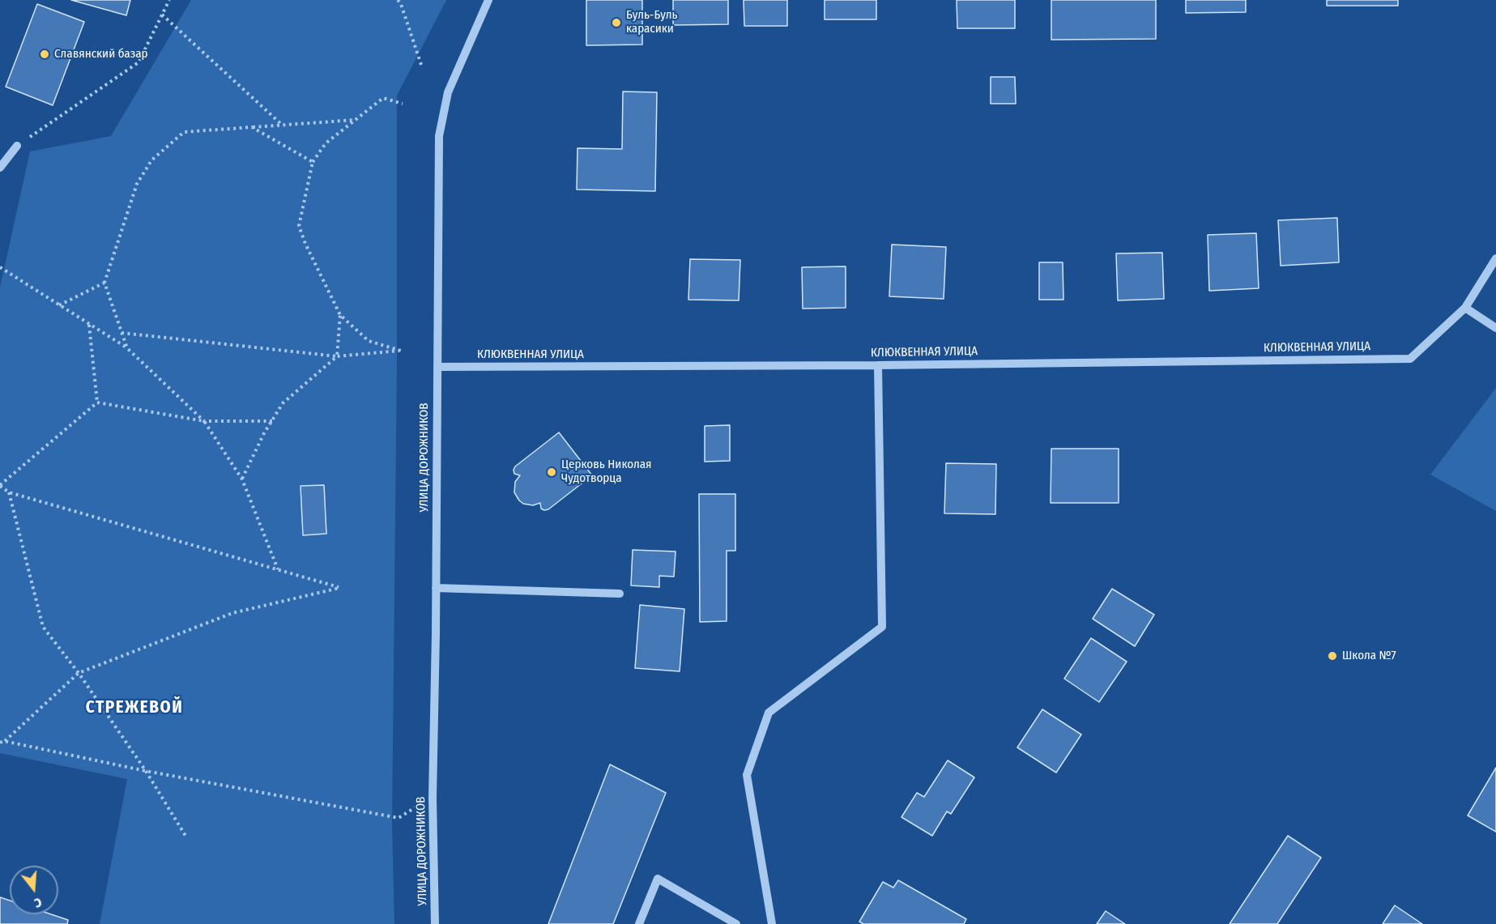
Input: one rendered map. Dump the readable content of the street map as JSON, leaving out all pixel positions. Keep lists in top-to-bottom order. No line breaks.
{"streets":{"street":["КЛЮКВЕННАЯ УЛИЦА","УЛИЦА ДОРОЖНИКОВ"]},"crossings":[["КЛЮКВЕННАЯ УЛИЦА","УЛИЦА ДОРОЖНИКОВ"]],"districts":["СТРЕЖЕВОЙ"],"places":["Буль-Буль карасики","Славянский базар","Церковь Николая Чудотворца","Школа №7"],"north":"bottom"}
